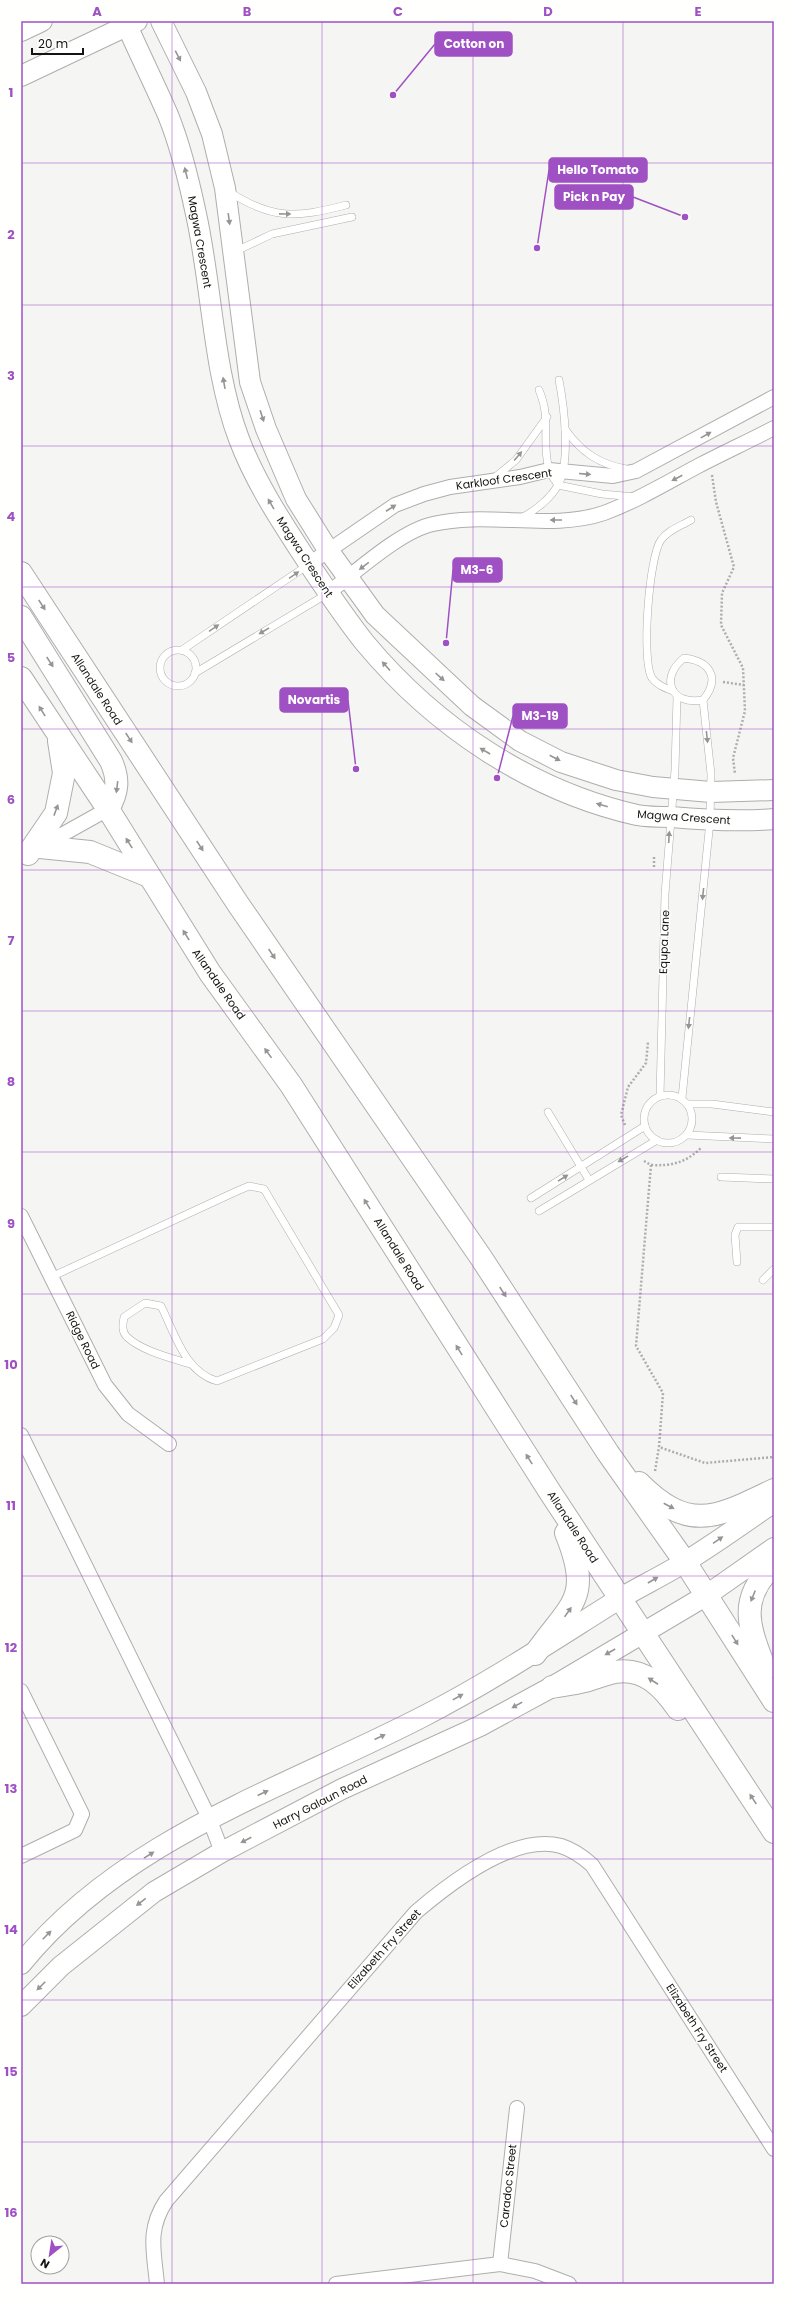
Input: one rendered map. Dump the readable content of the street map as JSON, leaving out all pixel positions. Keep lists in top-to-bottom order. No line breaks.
{"streets":{"main road":["Allandale Road"],"street":["Magwa Crescent","Karkloof Crescent","Ridge Road","Harry Galaun Road","Elizabeth Fry Street","Caradoc Street"],"lane":["Equpa Lane"]},"crossings":[["Magwa Crescent","Karkloof Crescent"],["Magwa Crescent","Equpa Lane"],["Allandale Road","Harry Galaun Road"]],"places":["Cotton on","Pick n Pay","Hello Tomato","M3-6","Novartis","M3-19"],"scale_bar":"20 m","north":"bottom left","grid":{"columns":["A","B","C","D","E"],"rows":["1","2","3","4","5","6","7","8","9","10","11","12","13","14","15","16"]}}
